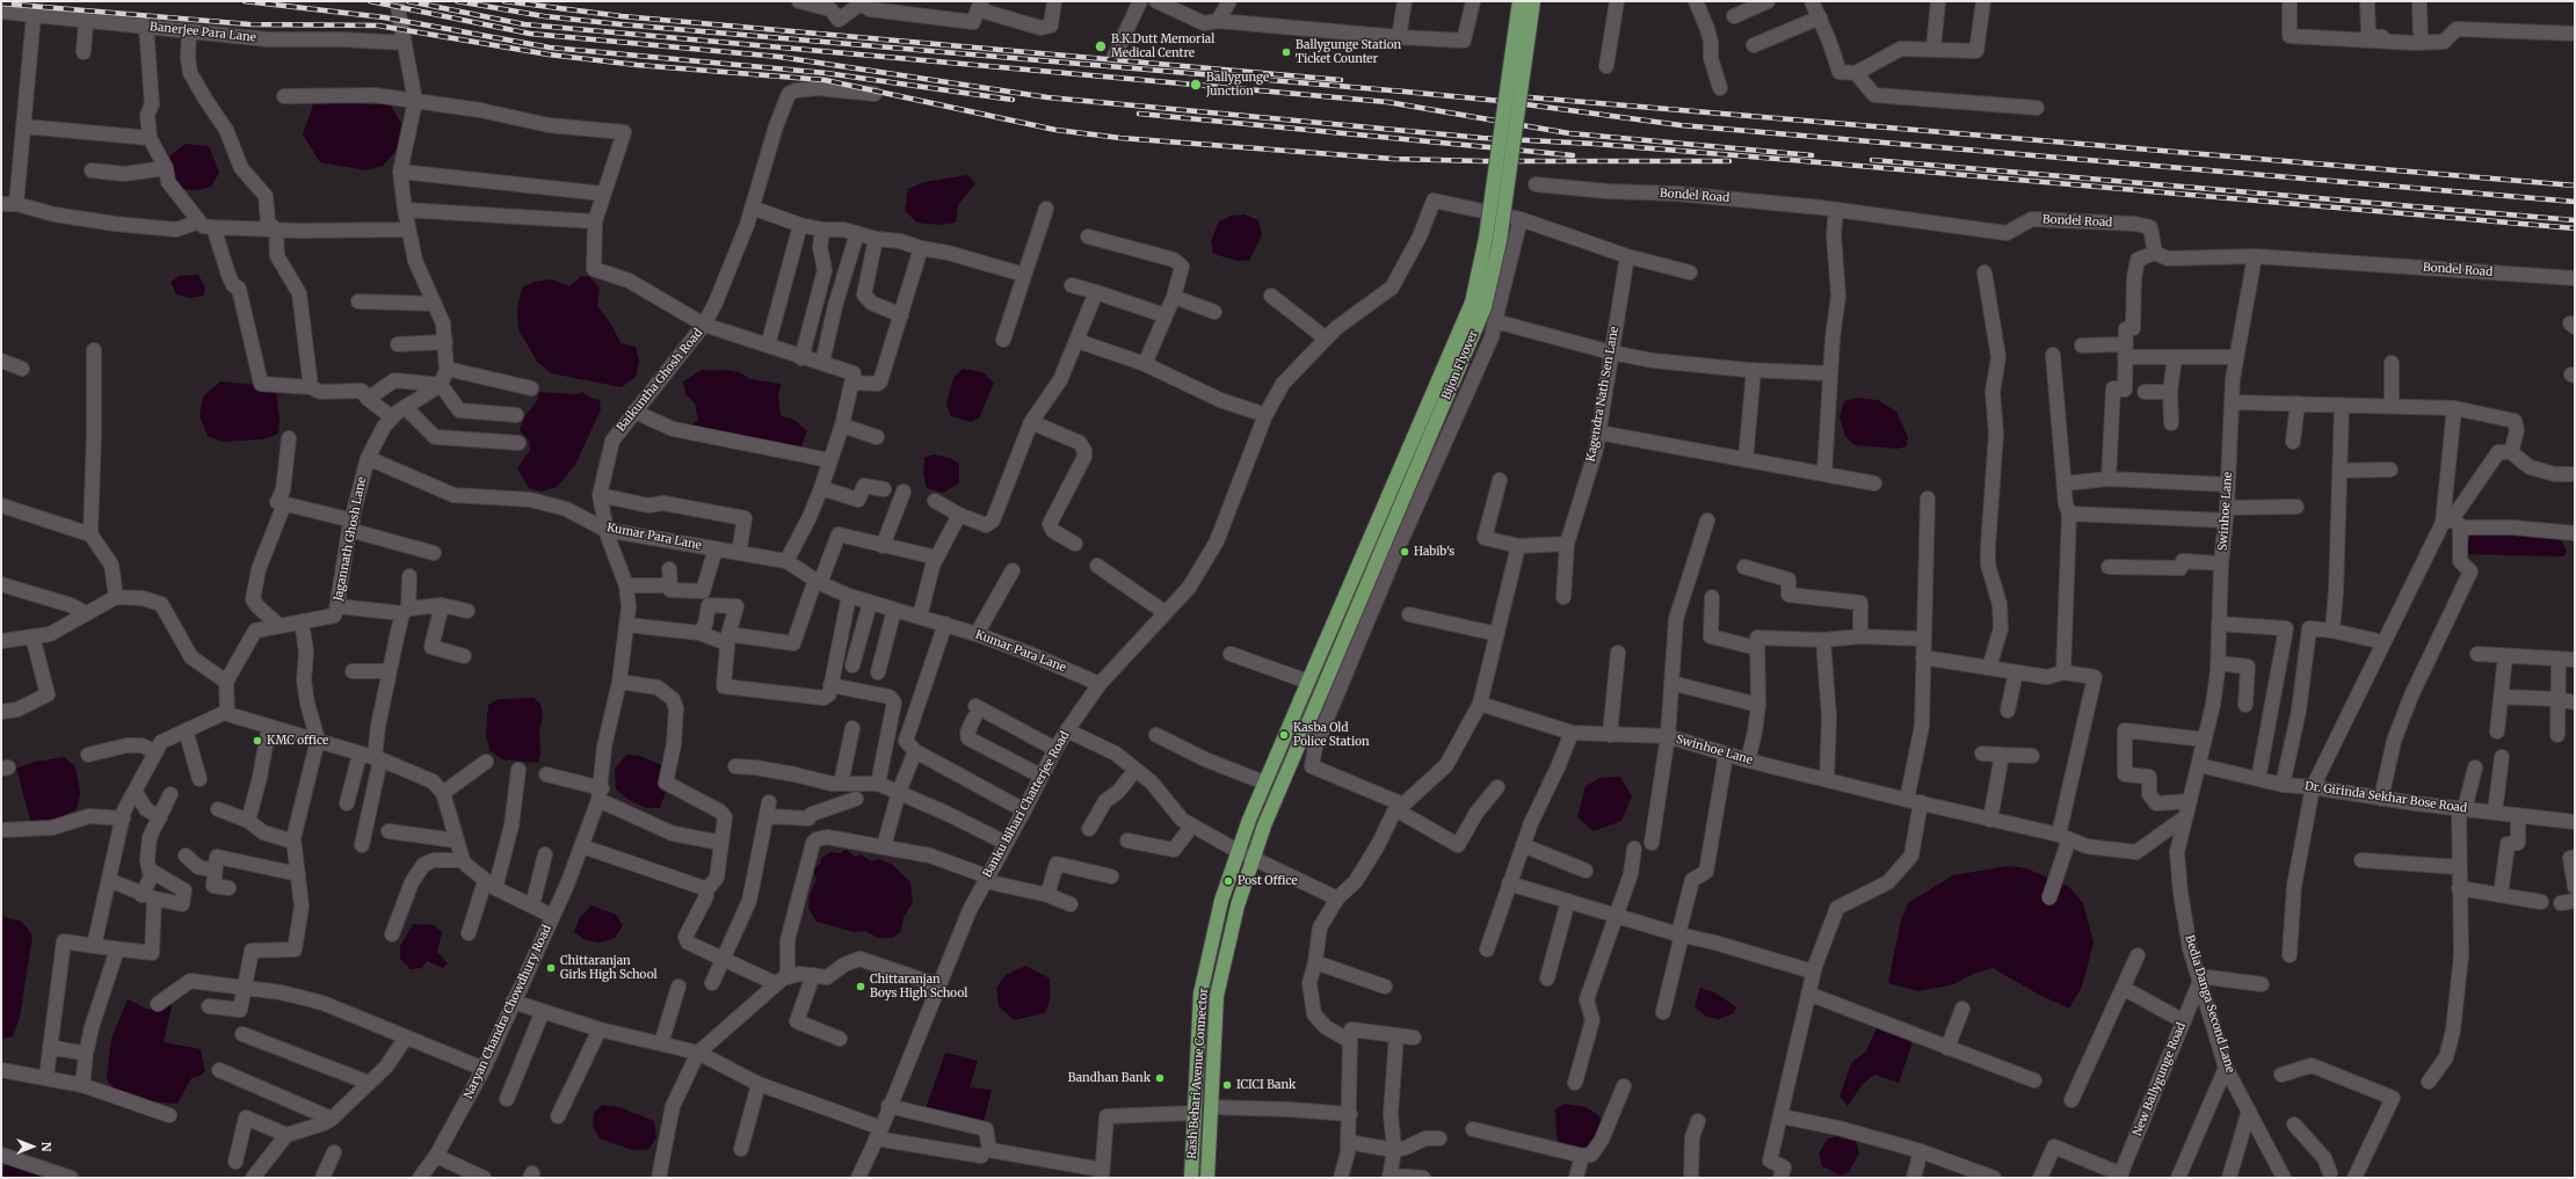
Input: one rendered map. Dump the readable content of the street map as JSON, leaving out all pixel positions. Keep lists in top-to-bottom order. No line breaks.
{"streets":{"main road":["Bijon Flyover","Rash Behari Avenue Connector"],"street":["Banerjee Para Lane","Bondel Road","Baikuntha Ghosh Road","Kagendra Nath Sen Lane","Swinhoe Lane","Kumar Para Lane","Jagannath Ghosh Lane","Dr. Girinda Sekhar Bose Road","Banku Bihari Chatterjee Road","Bedia Danga Second Lane","Naryan Chandra Chowdhury Road","New Ballygunge Road"]},"crossings":[["Bondel Road","Swinhoe Lane"],["Bijon Flyover","Rash Behari Avenue Connector"],["Baikuntha Ghosh Road","Kumar Para Lane"],["Baikuntha Ghosh Road","Naryan Chandra Chowdhury Road"],["Swinhoe Lane","Dr. Girinda Sekhar Bose Road"],["Swinhoe Lane","Bedia Danga Second Lane"],["Kumar Para Lane","Jagannath Ghosh Lane"],["Kumar Para Lane","Banku Bihari Chatterjee Road"],["Dr. Girinda Sekhar Bose Road","Bedia Danga Second Lane"],["Bedia Danga Second Lane","New Ballygunge Road"]],"places":["B.K.Dutt Memorial Medical Centre","Ballygunge Station Ticket Counter","Ballygunge Junction","Habib's","Kasba Old Police Station","KMC office","Post Office","Chittaranjan Girls High School","Chittaranjan Boys High School","Bandhan Bank","ICICI Bank"],"north":"right"}
